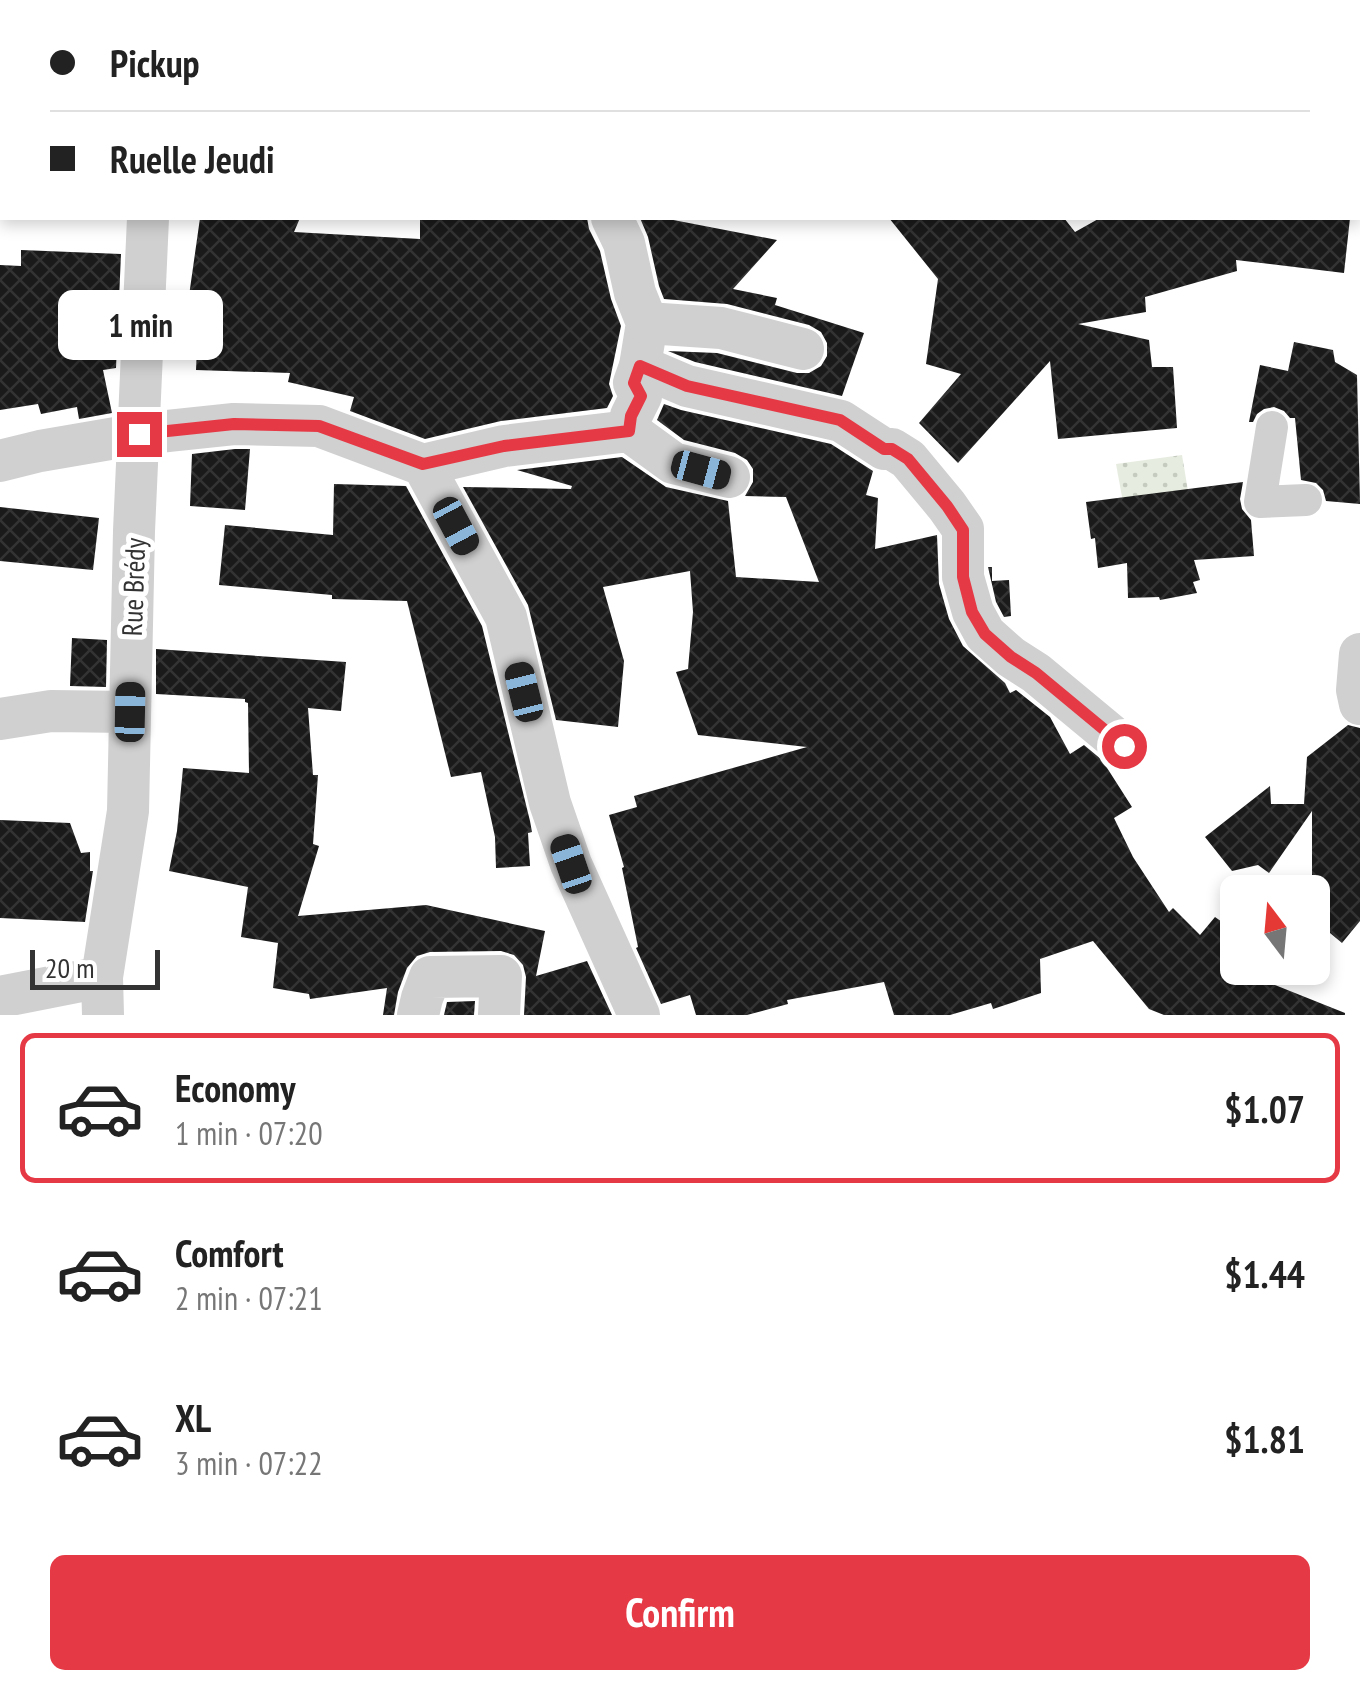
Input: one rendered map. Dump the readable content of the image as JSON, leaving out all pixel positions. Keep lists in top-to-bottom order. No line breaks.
{"streets":{"street":["Rue Brédy"]},"scale_bar":"20 m","north":"top","page":{"banner":["Pickup","Ruelle Jeudi"],"bubble":"1 min","scale":"20 m","list":[{"name":"Economy","note":"1 min · 07:20","value":"$1.07"},{"name":"Comfort","note":"2 min · 07:21","value":"$1.44"},{"name":"XL","note":"3 min · 07:22","value":"$1.81"}],"buttons":"Confirm"}}
